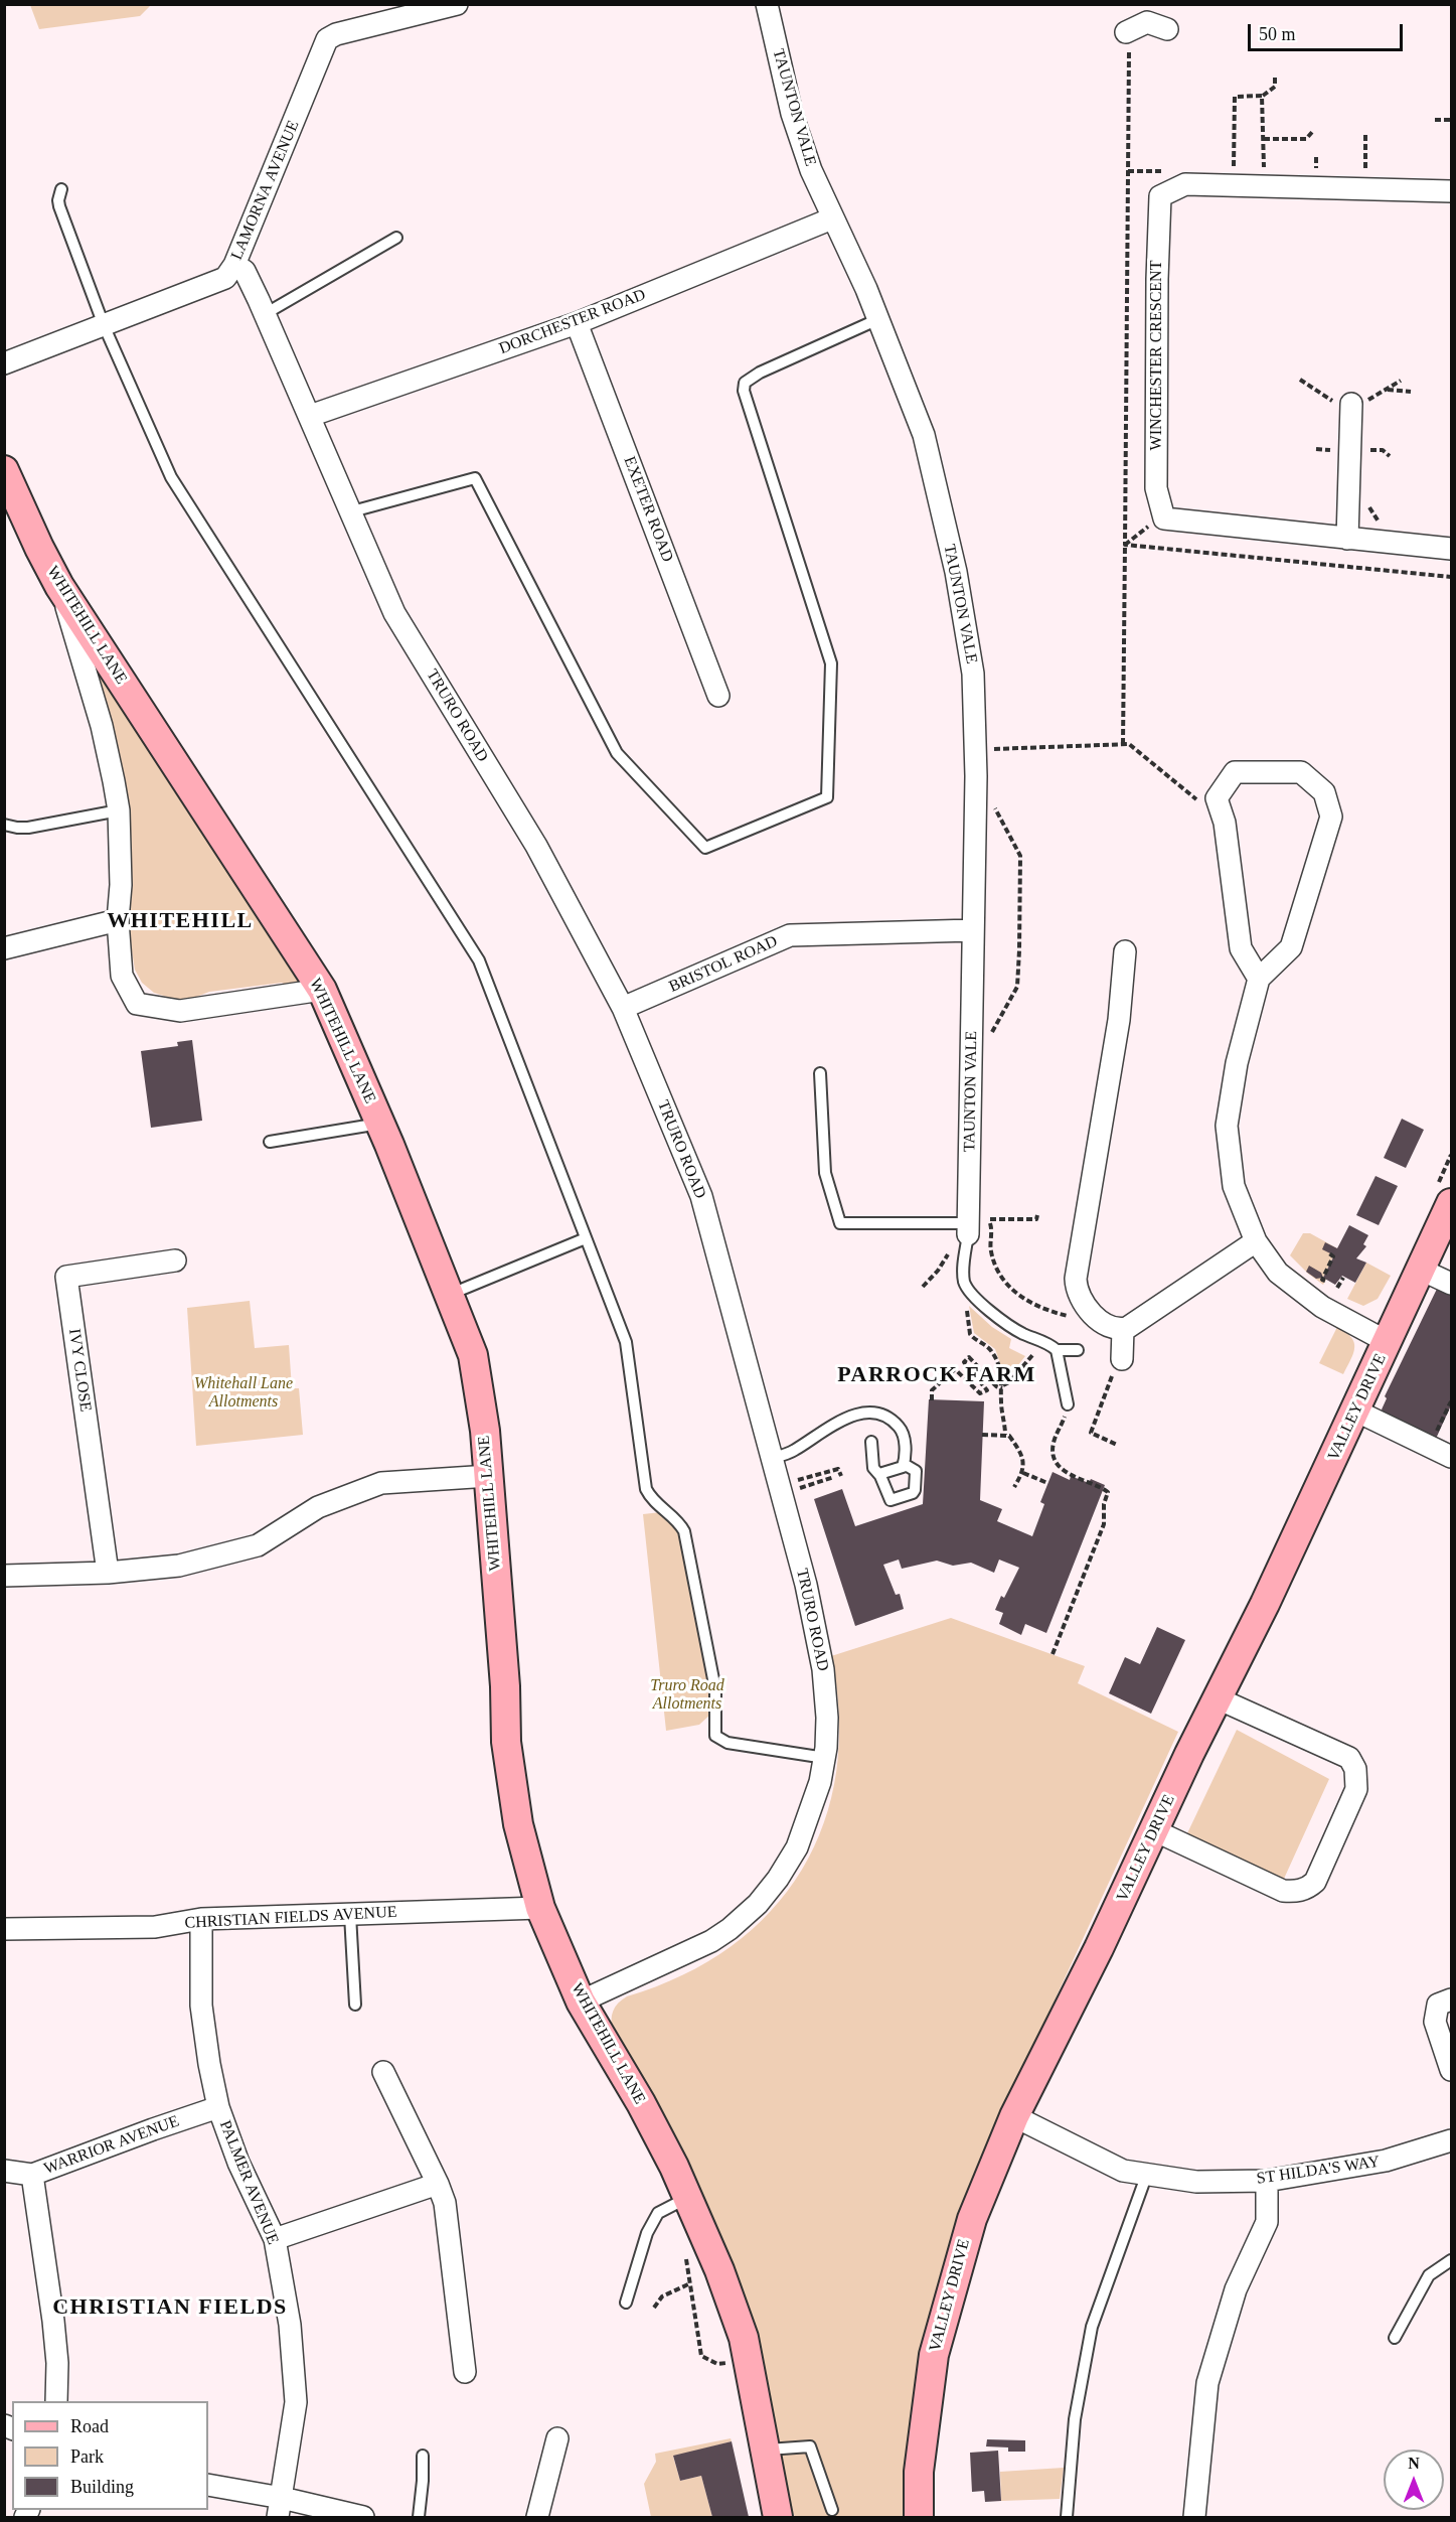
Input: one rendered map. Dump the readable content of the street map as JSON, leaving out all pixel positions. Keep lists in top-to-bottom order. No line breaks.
{"streets":{"street":["TAUNTON VALE","LAMORNA AVENUE","DORCHESTER ROAD","WINCHESTER CRESCENT","EXETER ROAD","WHITEHILL LANE","TRURO ROAD","BRISTOL ROAD","IVY CLOSE","VALLEY DRIVE","CHRISTIAN FIELDS AVENUE","WARRIOR AVENUE","ST HILDA'S WAY","PALMER AVENUE"]},"crossings":[["TAUNTON VALE","DORCHESTER ROAD"],["TAUNTON VALE","BRISTOL ROAD"],["LAMORNA AVENUE","TRURO ROAD"],["DORCHESTER ROAD","EXETER ROAD"],["DORCHESTER ROAD","TRURO ROAD"],["WHITEHILL LANE","TRURO ROAD"],["WHITEHILL LANE","CHRISTIAN FIELDS AVENUE"],["TRURO ROAD","BRISTOL ROAD"],["VALLEY DRIVE","ST HILDA'S WAY"],["CHRISTIAN FIELDS AVENUE","PALMER AVENUE"],["WARRIOR AVENUE","PALMER AVENUE"]],"districts":["WHITEHILL","PARROCK FARM","CHRISTIAN FIELDS"],"parks":["Whitehall Lane Allotments","Truro Road Allotments"],"legend":["Road","Park","Building"],"scale_bar":"50 m","north":"top"}
